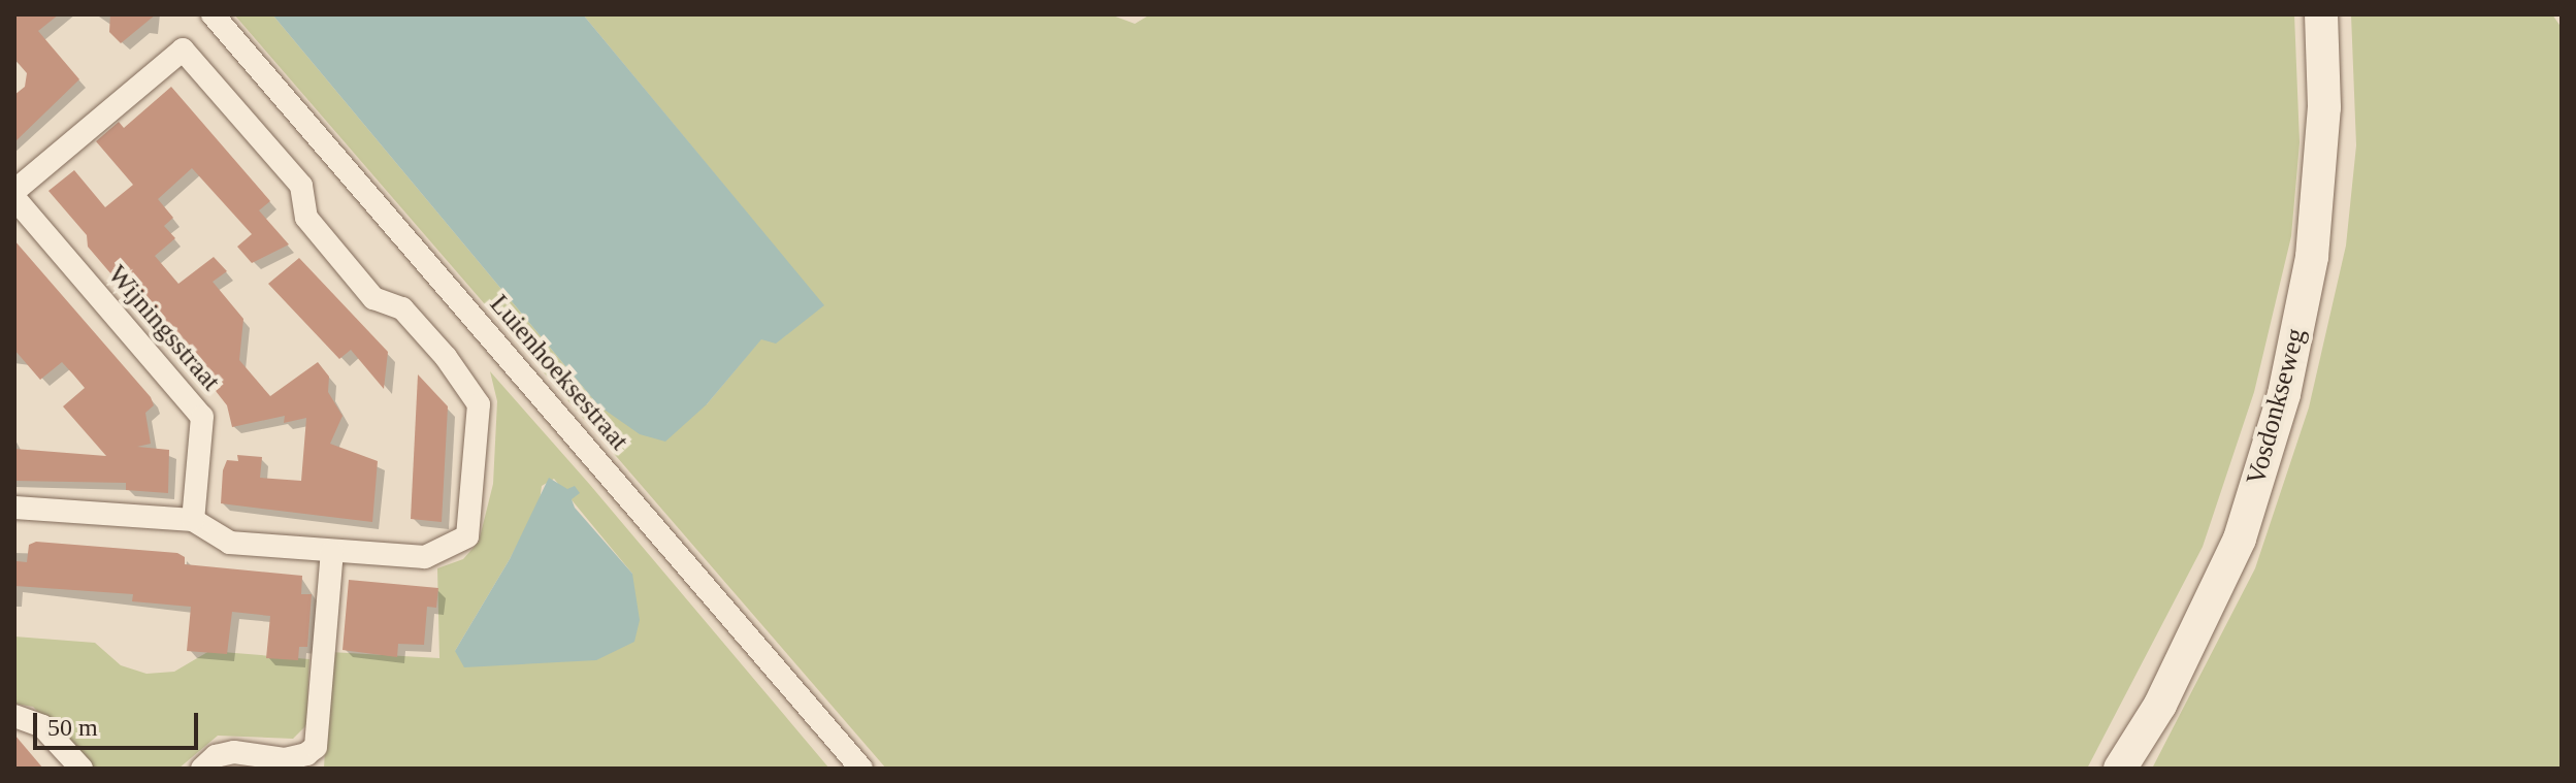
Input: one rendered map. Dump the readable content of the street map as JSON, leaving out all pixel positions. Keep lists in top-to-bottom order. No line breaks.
{"streets":{"main road":["Vosdonkseweg"],"street":["Wijningsstraat","Luienhoeksestraat"]},"scale_bar":"50 m"}
